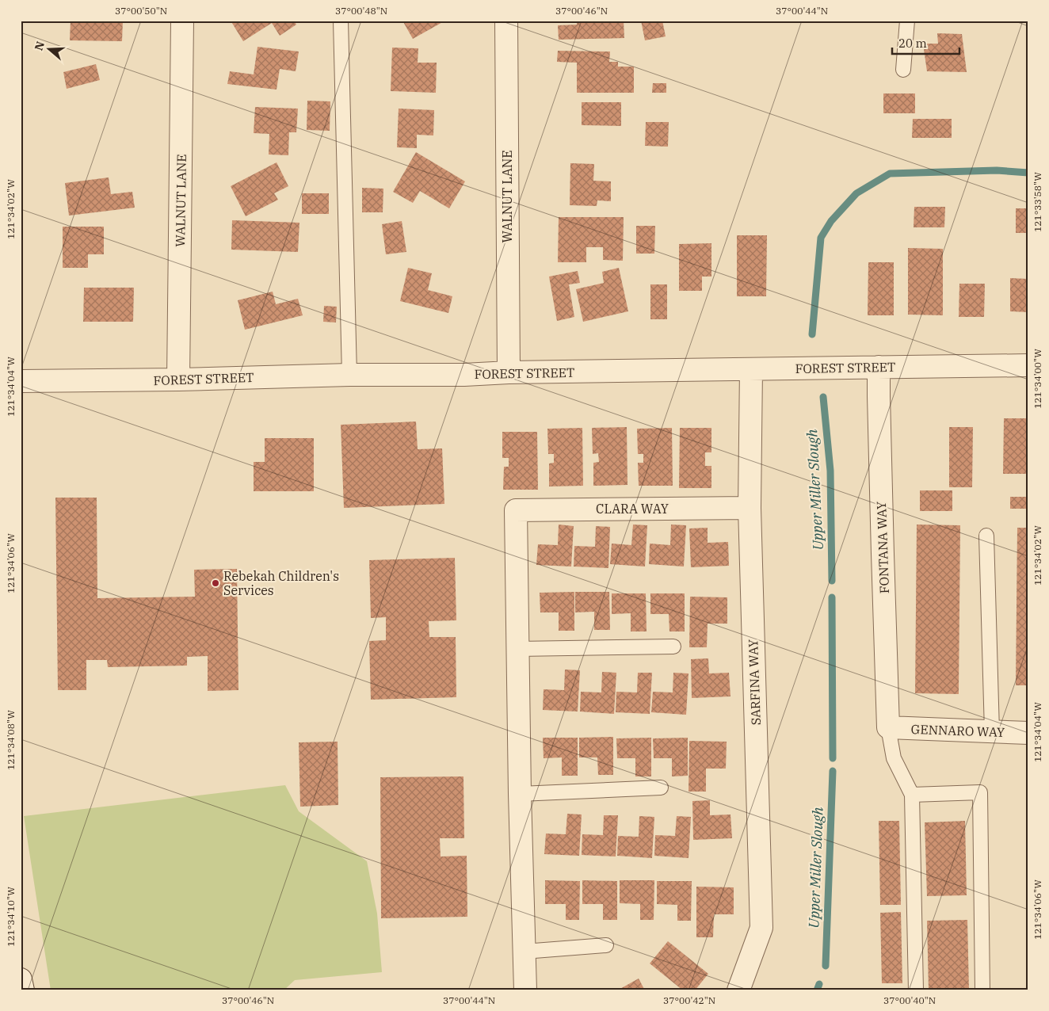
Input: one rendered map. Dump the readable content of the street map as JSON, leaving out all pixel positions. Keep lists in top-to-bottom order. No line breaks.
{"streets":{"street":["WALNUT LANE","FOREST STREET","CLARA WAY","FONTANA WAY","SARFINA WAY","GENNARO WAY"]},"crossings":[["WALNUT LANE","FOREST STREET"],["FOREST STREET","FONTANA WAY"],["FOREST STREET","SARFINA WAY"],["CLARA WAY","SARFINA WAY"],["FONTANA WAY","GENNARO WAY"]],"water":["Upper Miller Slough"],"places":["Rebekah Children's Services"],"scale_bar":"20 m","north":"left","coordinates":["37°00'50\"N","37°00'48\"N","37°00'46\"N","37°00'44\"N","121°33'58\"W","121°34'02\"W","121°34'00\"W","121°34'04\"W","121°34'06\"W","121°34'08\"W","121°34'10\"W","37°00'42\"N","37°00'40\"N"]}
